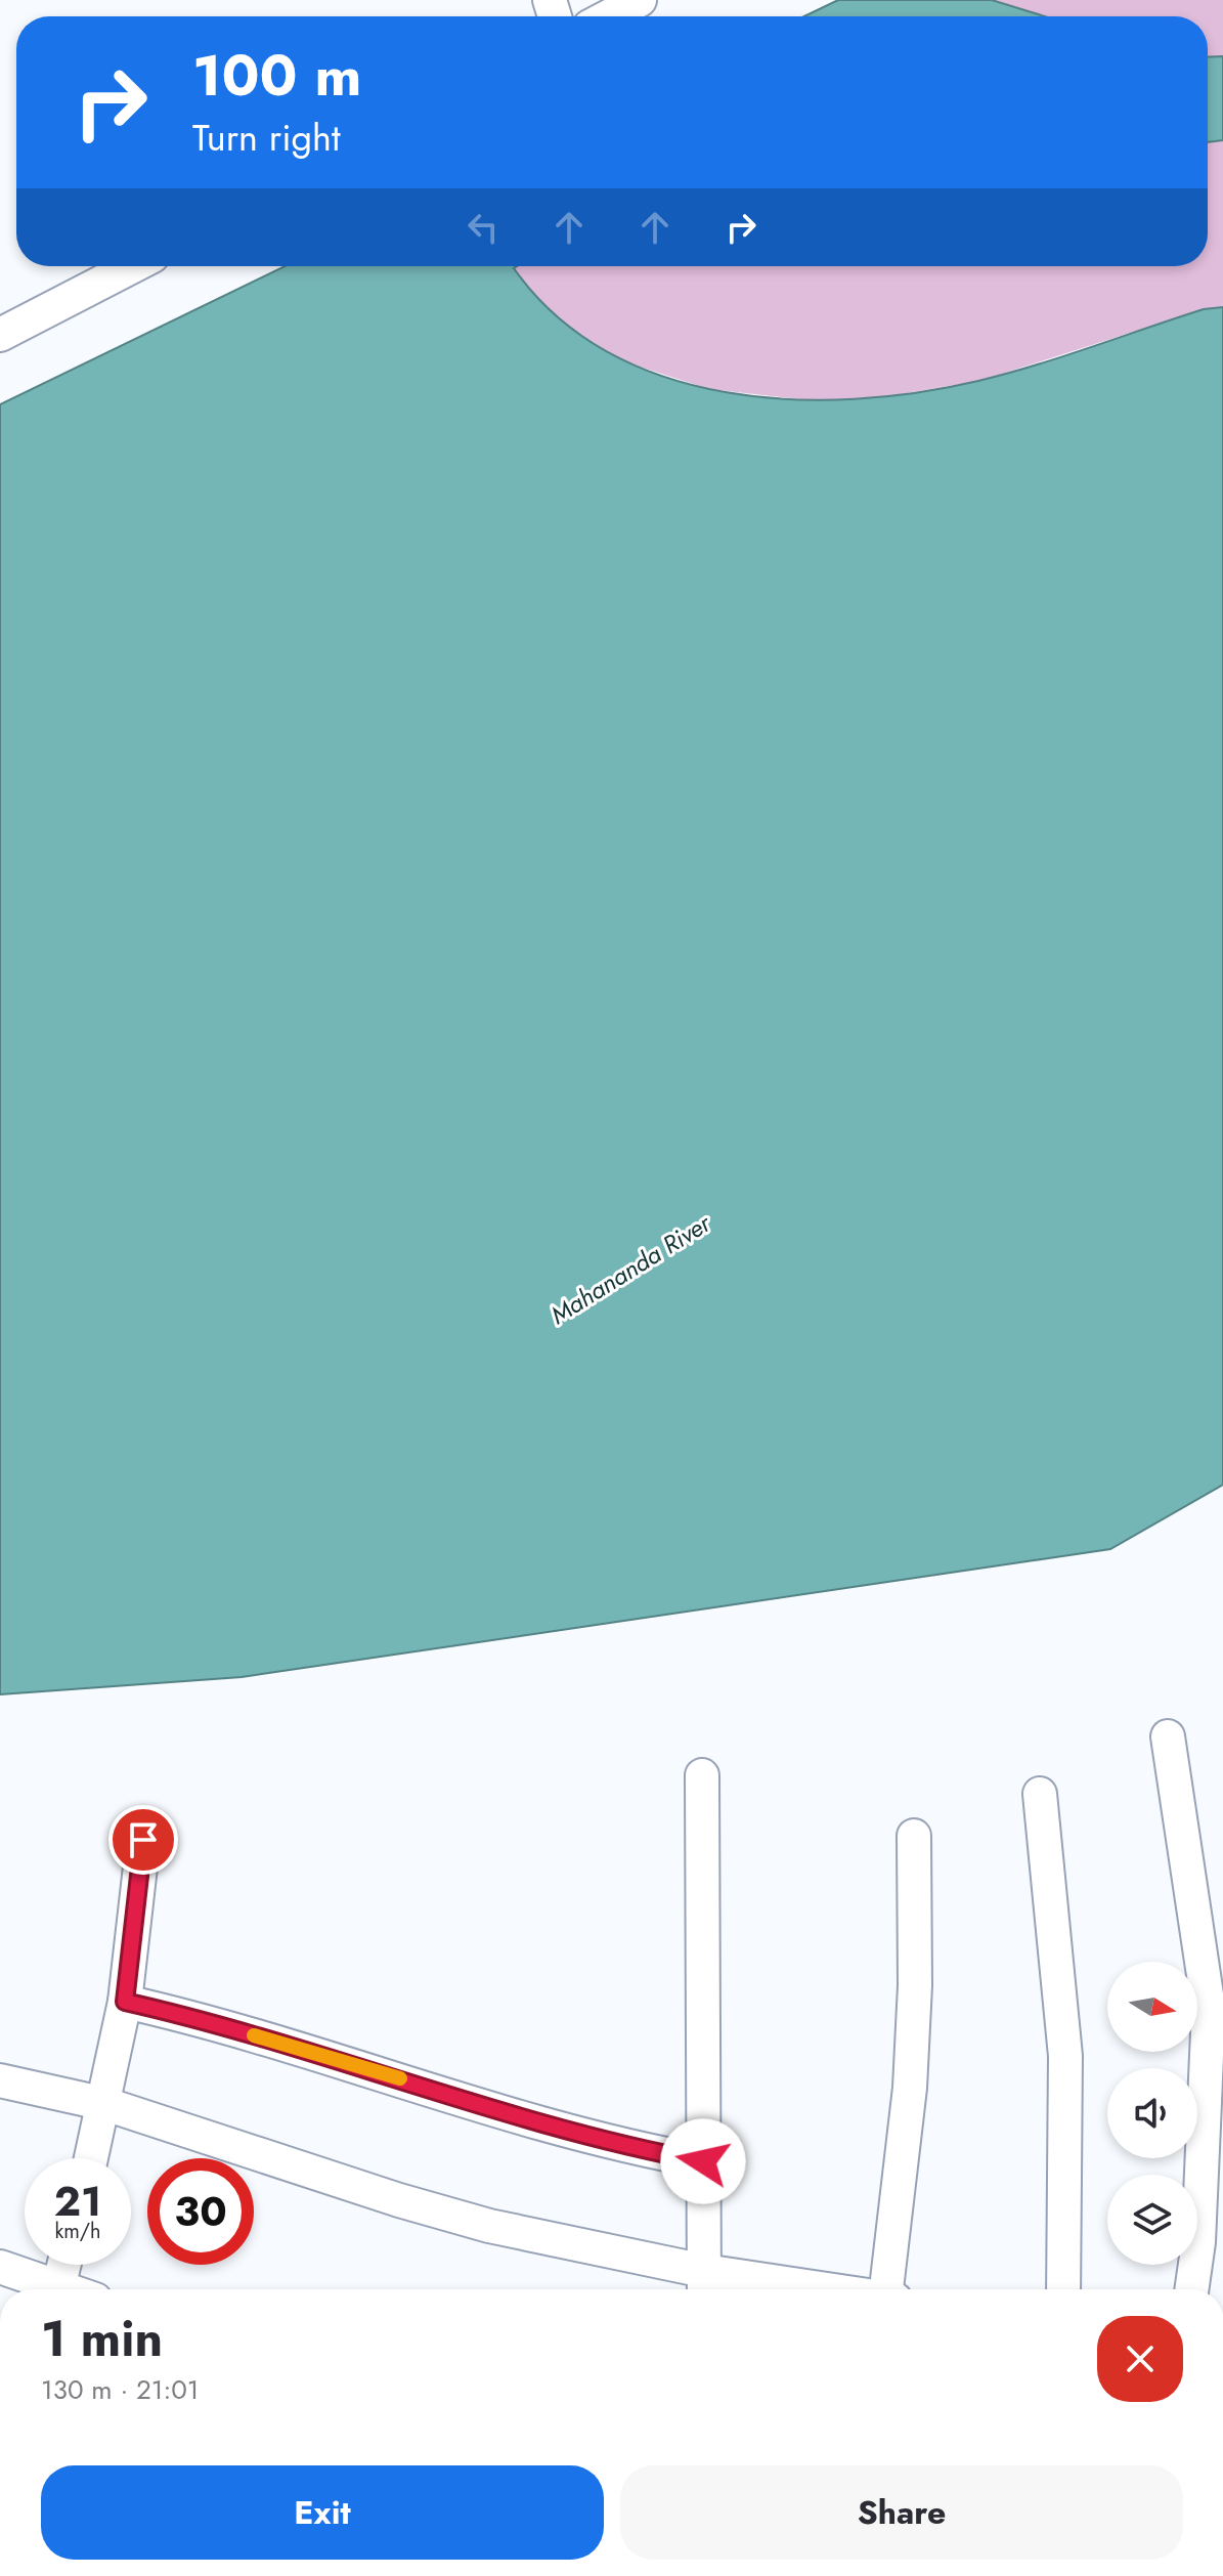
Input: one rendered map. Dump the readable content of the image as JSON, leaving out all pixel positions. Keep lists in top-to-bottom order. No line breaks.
{"water":["Mahananda River"],"north":"right","page":{"turn":["100 m","Turn right"],"speed":"21 km/h","limit":"30","heading":["1 min","130 m · 21:01"],"buttons":["Exit","Share"]}}
